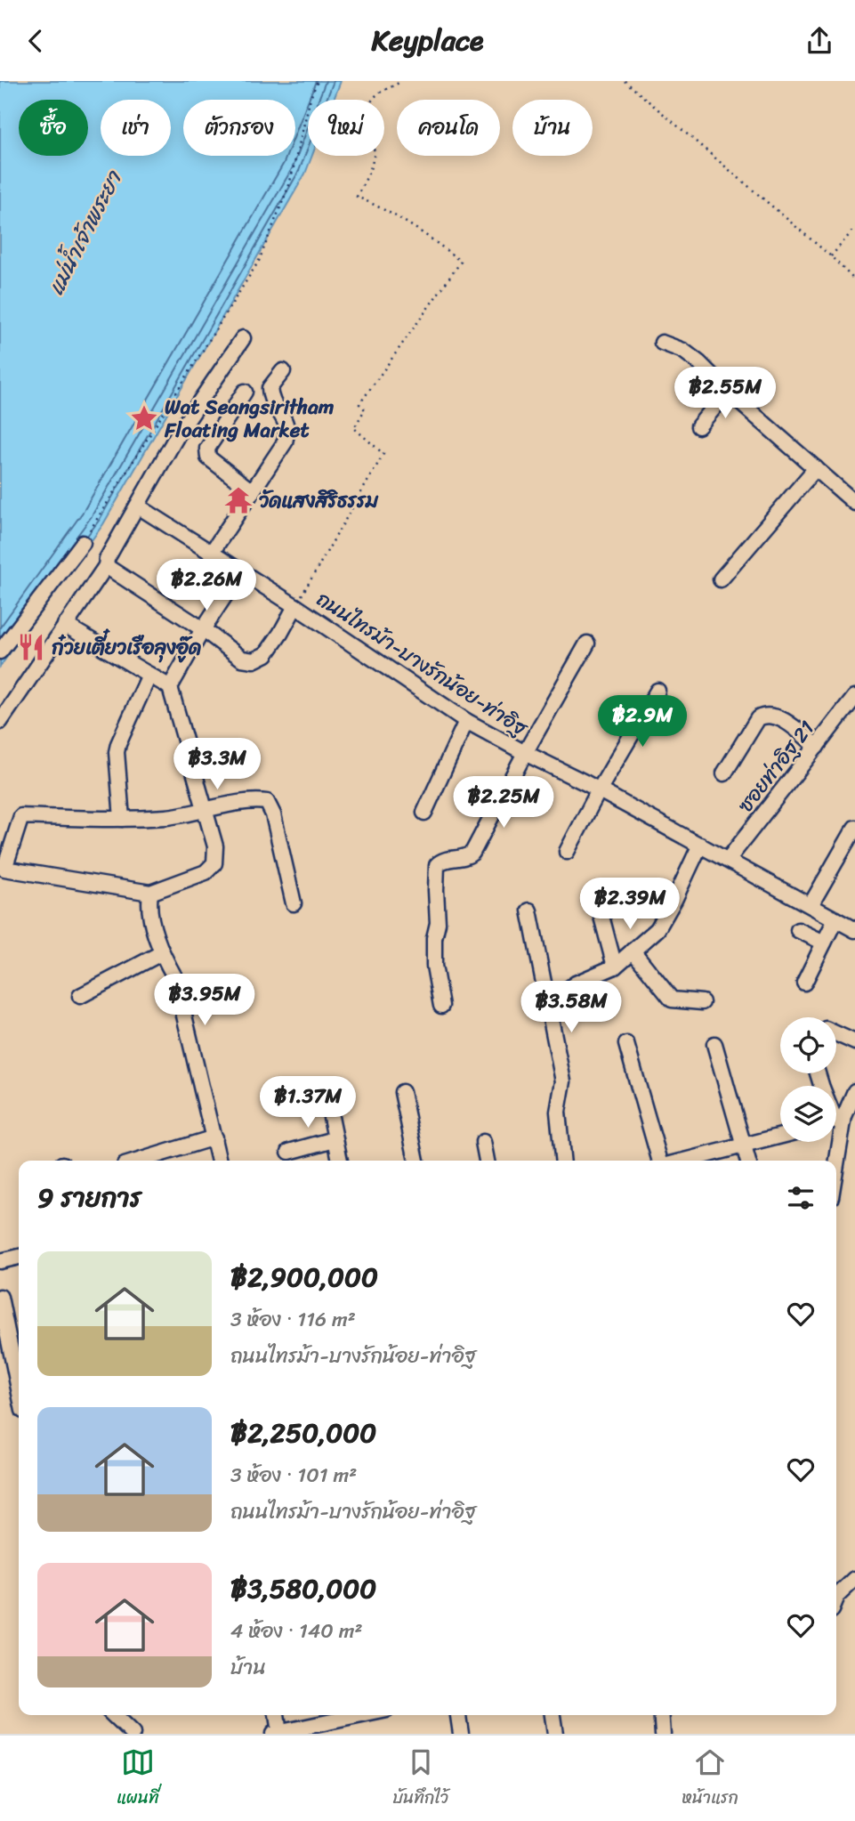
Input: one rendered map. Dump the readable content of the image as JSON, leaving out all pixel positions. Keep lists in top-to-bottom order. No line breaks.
{"streets":{"street":["ถนนไทรม้า-บางรักน้อย-ท่าอิฐ","ซอยท่าอิฐ 21"]},"crossings":[["ถนนไทรม้า-บางรักน้อย-ท่าอิฐ","ซอยท่าอิฐ 21"]],"water":["แม่น้ำเจ้าพระยา"],"places":{"place":["Wat Seangsiritham Floating Market"],"temple":["วัดแสงสิริธรรม"],"restaurant":["ก๋วยเตี๋ยวเรือลุงอู๊ด"]},"page":{"header":"Keyplace","chip":["ซื้อ","เช่า","ตัวกรอง","ใหม่","คอนโด","บ้าน"],"price":["฿2.55M","฿2.26M","฿2.9M","฿3.3M","฿2.25M","฿2.39M","฿3.95M","฿3.58M","฿1.37M"],"heading":"9 รายการ","list":[{"name":"฿2,900,000","note":"3 ห้อง · 116 m² · ถนนไทรม้า-บางรักน้อย-ท่าอิฐ"},{"name":"฿2,250,000","note":"3 ห้อง · 101 m² · ถนนไทรม้า-บางรักน้อย-ท่าอิฐ"},{"name":"฿3,580,000","note":"4 ห้อง · 140 m² · บ้าน"}],"tabs":["แผนที่","บันทึกไว้","หน้าแรก"]}}
